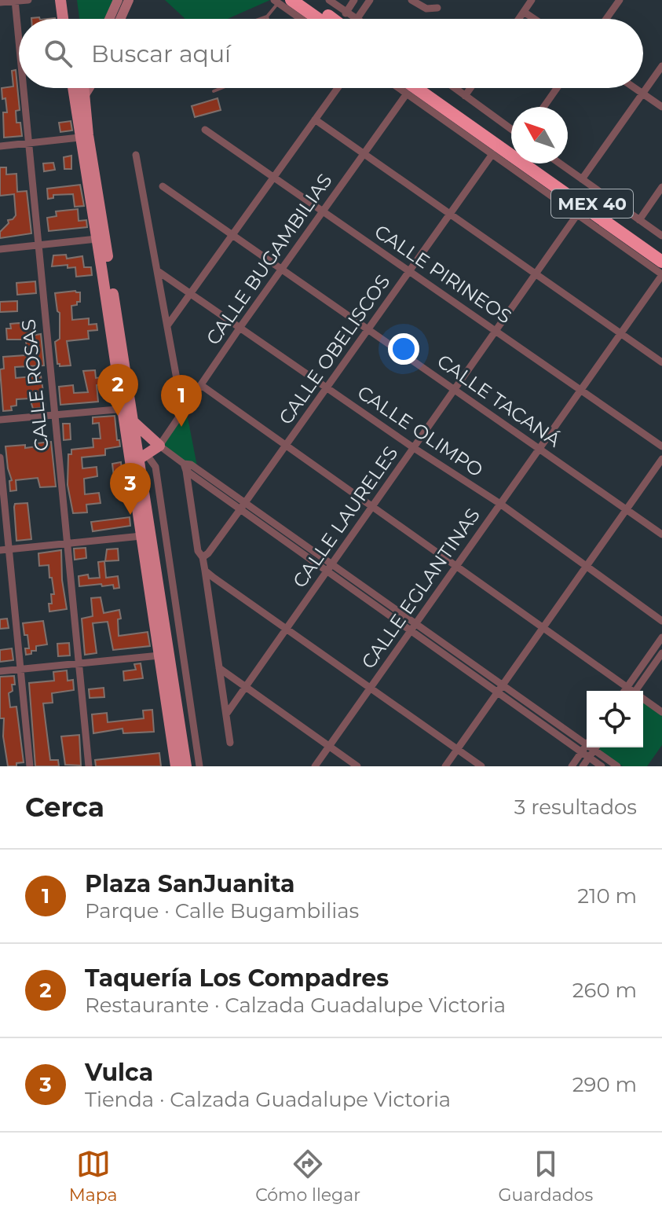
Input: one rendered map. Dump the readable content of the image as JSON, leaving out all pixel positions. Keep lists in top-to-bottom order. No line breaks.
{"streets":{"highway":["MEX 40"],"street":["CALLE BUGAMBILIAS","CALLE PIRINEOS","CALLE OBELISCOS","CALLE ROSAS","CALLE TACANÁ","CALLE OLIMPO","CALLE LAURELES","CALLE EGLANTINAS"]},"crossings":[["CALLE BUGAMBILIAS","CALLE PIRINEOS"],["CALLE BUGAMBILIAS","CALLE TACANÁ"],["CALLE BUGAMBILIAS","CALLE OLIMPO"],["CALLE PIRINEOS","CALLE OBELISCOS"],["CALLE PIRINEOS","CALLE LAURELES"],["CALLE PIRINEOS","CALLE EGLANTINAS"],["CALLE OBELISCOS","CALLE TACANÁ"],["CALLE OBELISCOS","CALLE OLIMPO"],["CALLE TACANÁ","CALLE LAURELES"],["CALLE TACANÁ","CALLE EGLANTINAS"],["CALLE OLIMPO","CALLE LAURELES"],["CALLE OLIMPO","CALLE EGLANTINAS"]],"north":"top left","page":{"search":"Buscar aquí","pins":["2","1","3"],"heading":["Cerca","3 resultados"],"list":[{"mark":"1","name":"Plaza SanJuanita","note":"Parque · Calle Bugambilias","value":"210 m"},{"mark":"2","name":"Taquería Los Compadres","note":"Restaurante · Calzada Guadalupe Victoria","value":"260 m"},{"mark":"3","name":"Vulca","note":"Tienda · Calzada Guadalupe Victoria","value":"290 m"}],"nav":["Mapa","Cómo llegar","Guardados"]}}
